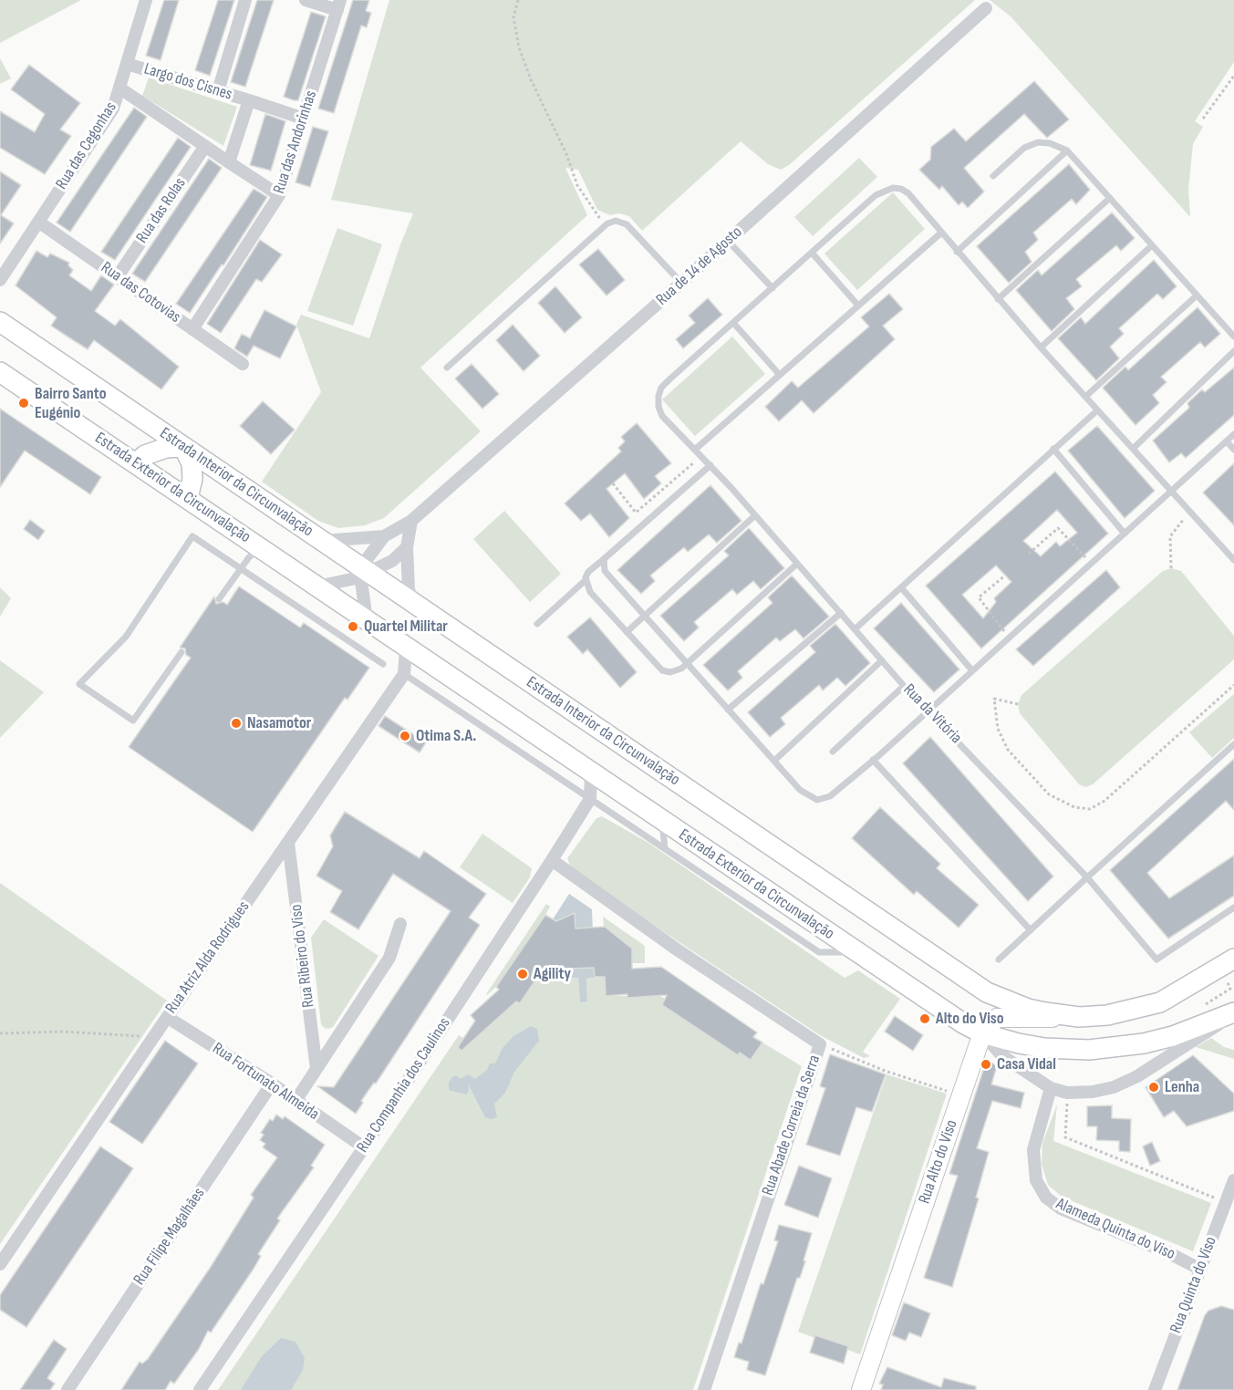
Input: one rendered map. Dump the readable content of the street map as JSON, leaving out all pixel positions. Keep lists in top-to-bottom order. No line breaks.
{"streets":{"main road":["Estrada Interior da Circunvalação","Estrada Exterior da Circunvalação","Rua Alto do Viso"],"street":["Largo dos Cisnes","Rua das Andorinhas","Rua das Cegonhas","Rua das Rolas","Rua de 14 de Agosto","Rua das Cotovias","Rua Ribeiro do Viso","Rua Atriz Alda Rodrigues","Rua Fortunato Almeida","Rua Companhia dos Caulinos","Rua Abade Correia da Serra","Alameda Quinta do Viso","Rua Filipe Magalhães","Rua Quinta do Viso"],"lane":["Rua da Vitória"]},"crossings":[["Largo dos Cisnes","Rua das Andorinhas"],["Largo dos Cisnes","Rua das Cegonhas"],["Largo dos Cisnes","Rua das Rolas"],["Rua das Andorinhas","Rua das Cotovias"],["Rua das Cegonhas","Rua das Cotovias"],["Rua das Rolas","Rua das Cotovias"],["Rua de 14 de Agosto","Estrada Interior da Circunvalação"],["Rua de 14 de Agosto","Estrada Exterior da Circunvalação"],["Estrada Exterior da Circunvalação","Rua Companhia dos Caulinos"],["Estrada Exterior da Circunvalação","Rua Alto do Viso"],["Rua Ribeiro do Viso","Rua Atriz Alda Rodrigues"],["Rua Atriz Alda Rodrigues","Rua Fortunato Almeida"],["Rua Fortunato Almeida","Rua Companhia dos Caulinos"],["Rua Fortunato Almeida","Rua Filipe Magalhães"],["Rua Companhia dos Caulinos","Rua Abade Correia da Serra"],["Alameda Quinta do Viso","Rua Quinta do Viso"]],"places":["Bairro Santo Eugénio","Quartel Militar","Nasamotor","Otima S.A.","Agility","Alto do Viso","Casa Vidal","Lenha"]}
